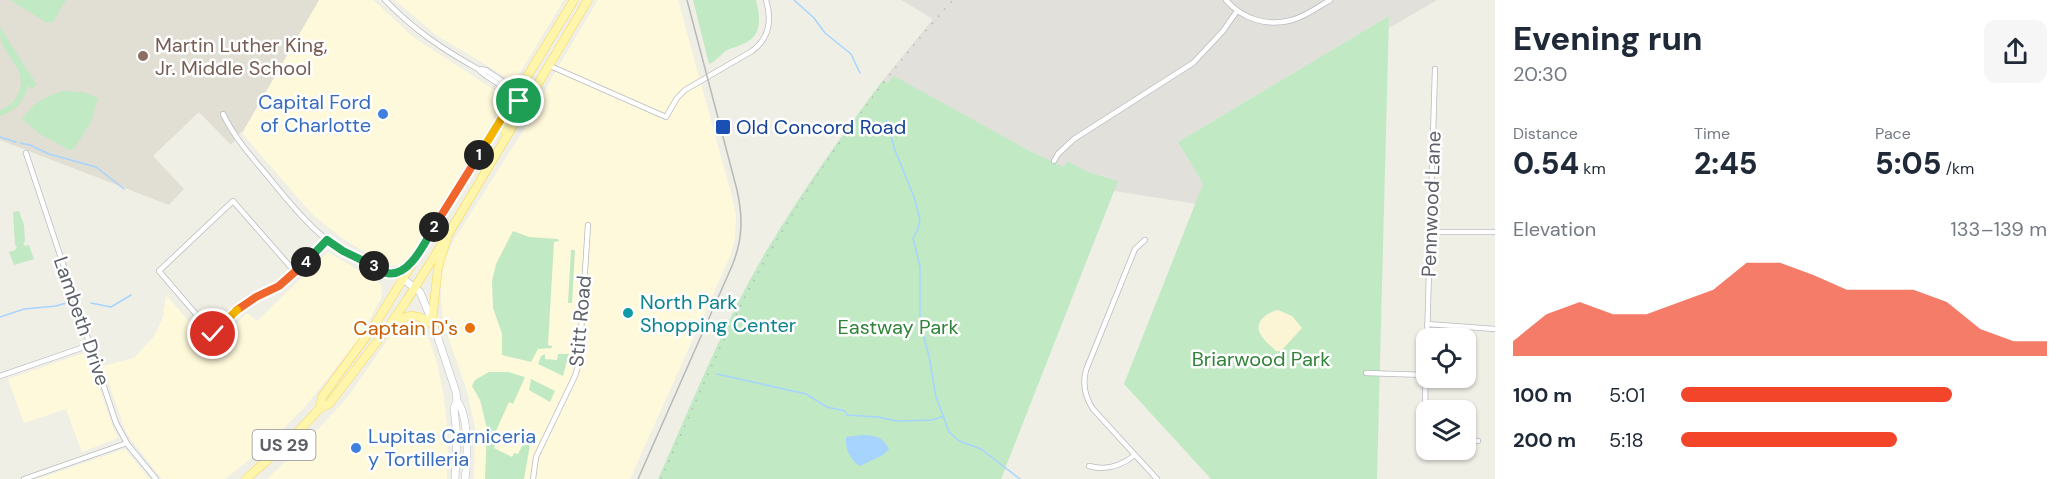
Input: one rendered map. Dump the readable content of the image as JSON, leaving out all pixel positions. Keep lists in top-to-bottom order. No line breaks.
{"streets":{"main road":["US 29"],"street":["Pennwood Lane","Lambeth Drive","Stitt Road"]},"parks":["Eastway Park","Briarwood Park"],"places":{"other":["Martin Luther King, Jr. Middle School","Capital Ford of Charlotte","North Park Shopping Center","Captain D's","Lupitas Carniceria y Tortilleria"],"transit":["Old Concord Road"]},"page":{"heading":["Evening run","20:30"],"stats":[["Distance","0.54 km"],["Time","2:45"],["Pace","5:05 /km"]],"pins":["1","2","4","3"],"chart":["Elevation","133–139 m"],"list":[{"name":"100 m","note":"5:01"},{"name":"200 m","note":"5:18"}]}}
